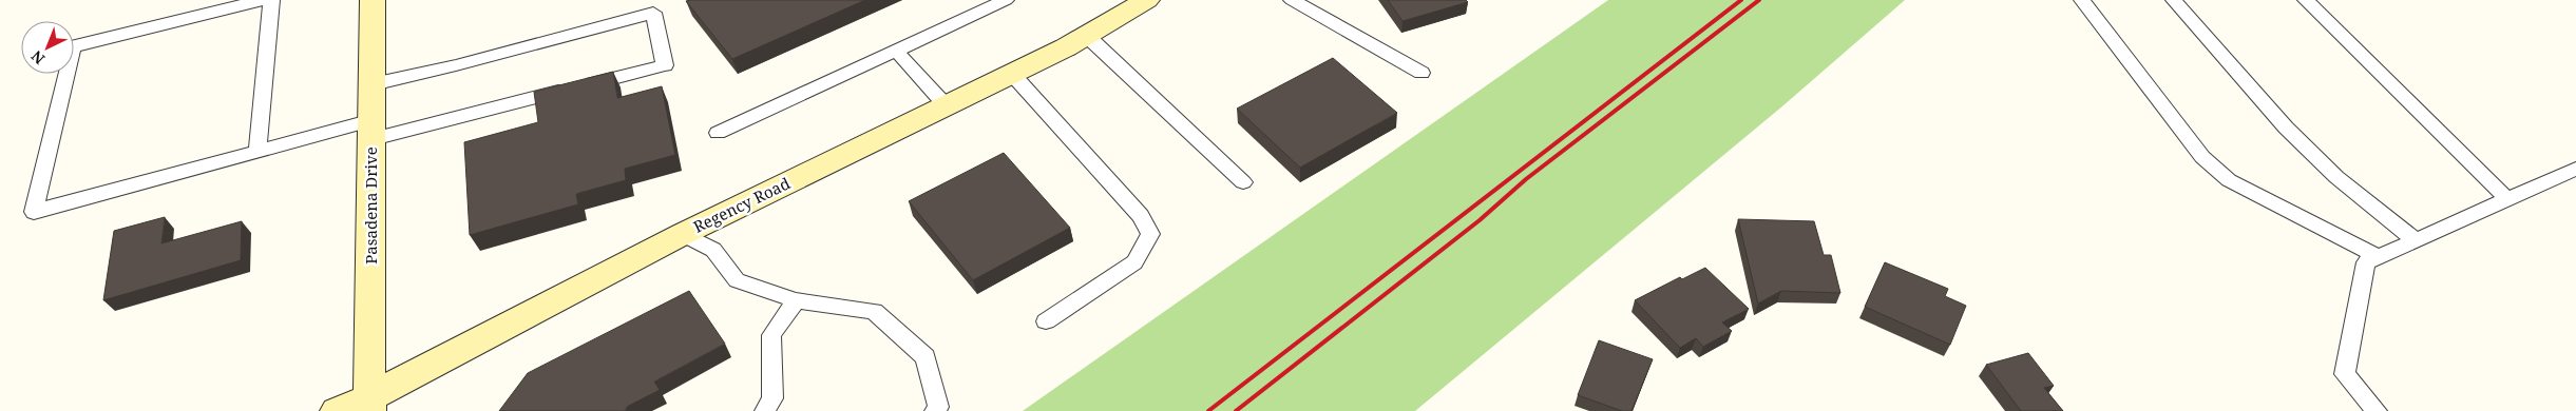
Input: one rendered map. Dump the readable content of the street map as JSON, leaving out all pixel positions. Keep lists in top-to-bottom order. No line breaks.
{"streets":{"street":["Pasadena Drive","Regency Road"]},"crossings":[["Pasadena Drive","Regency Road"]],"north":"bottom left"}
